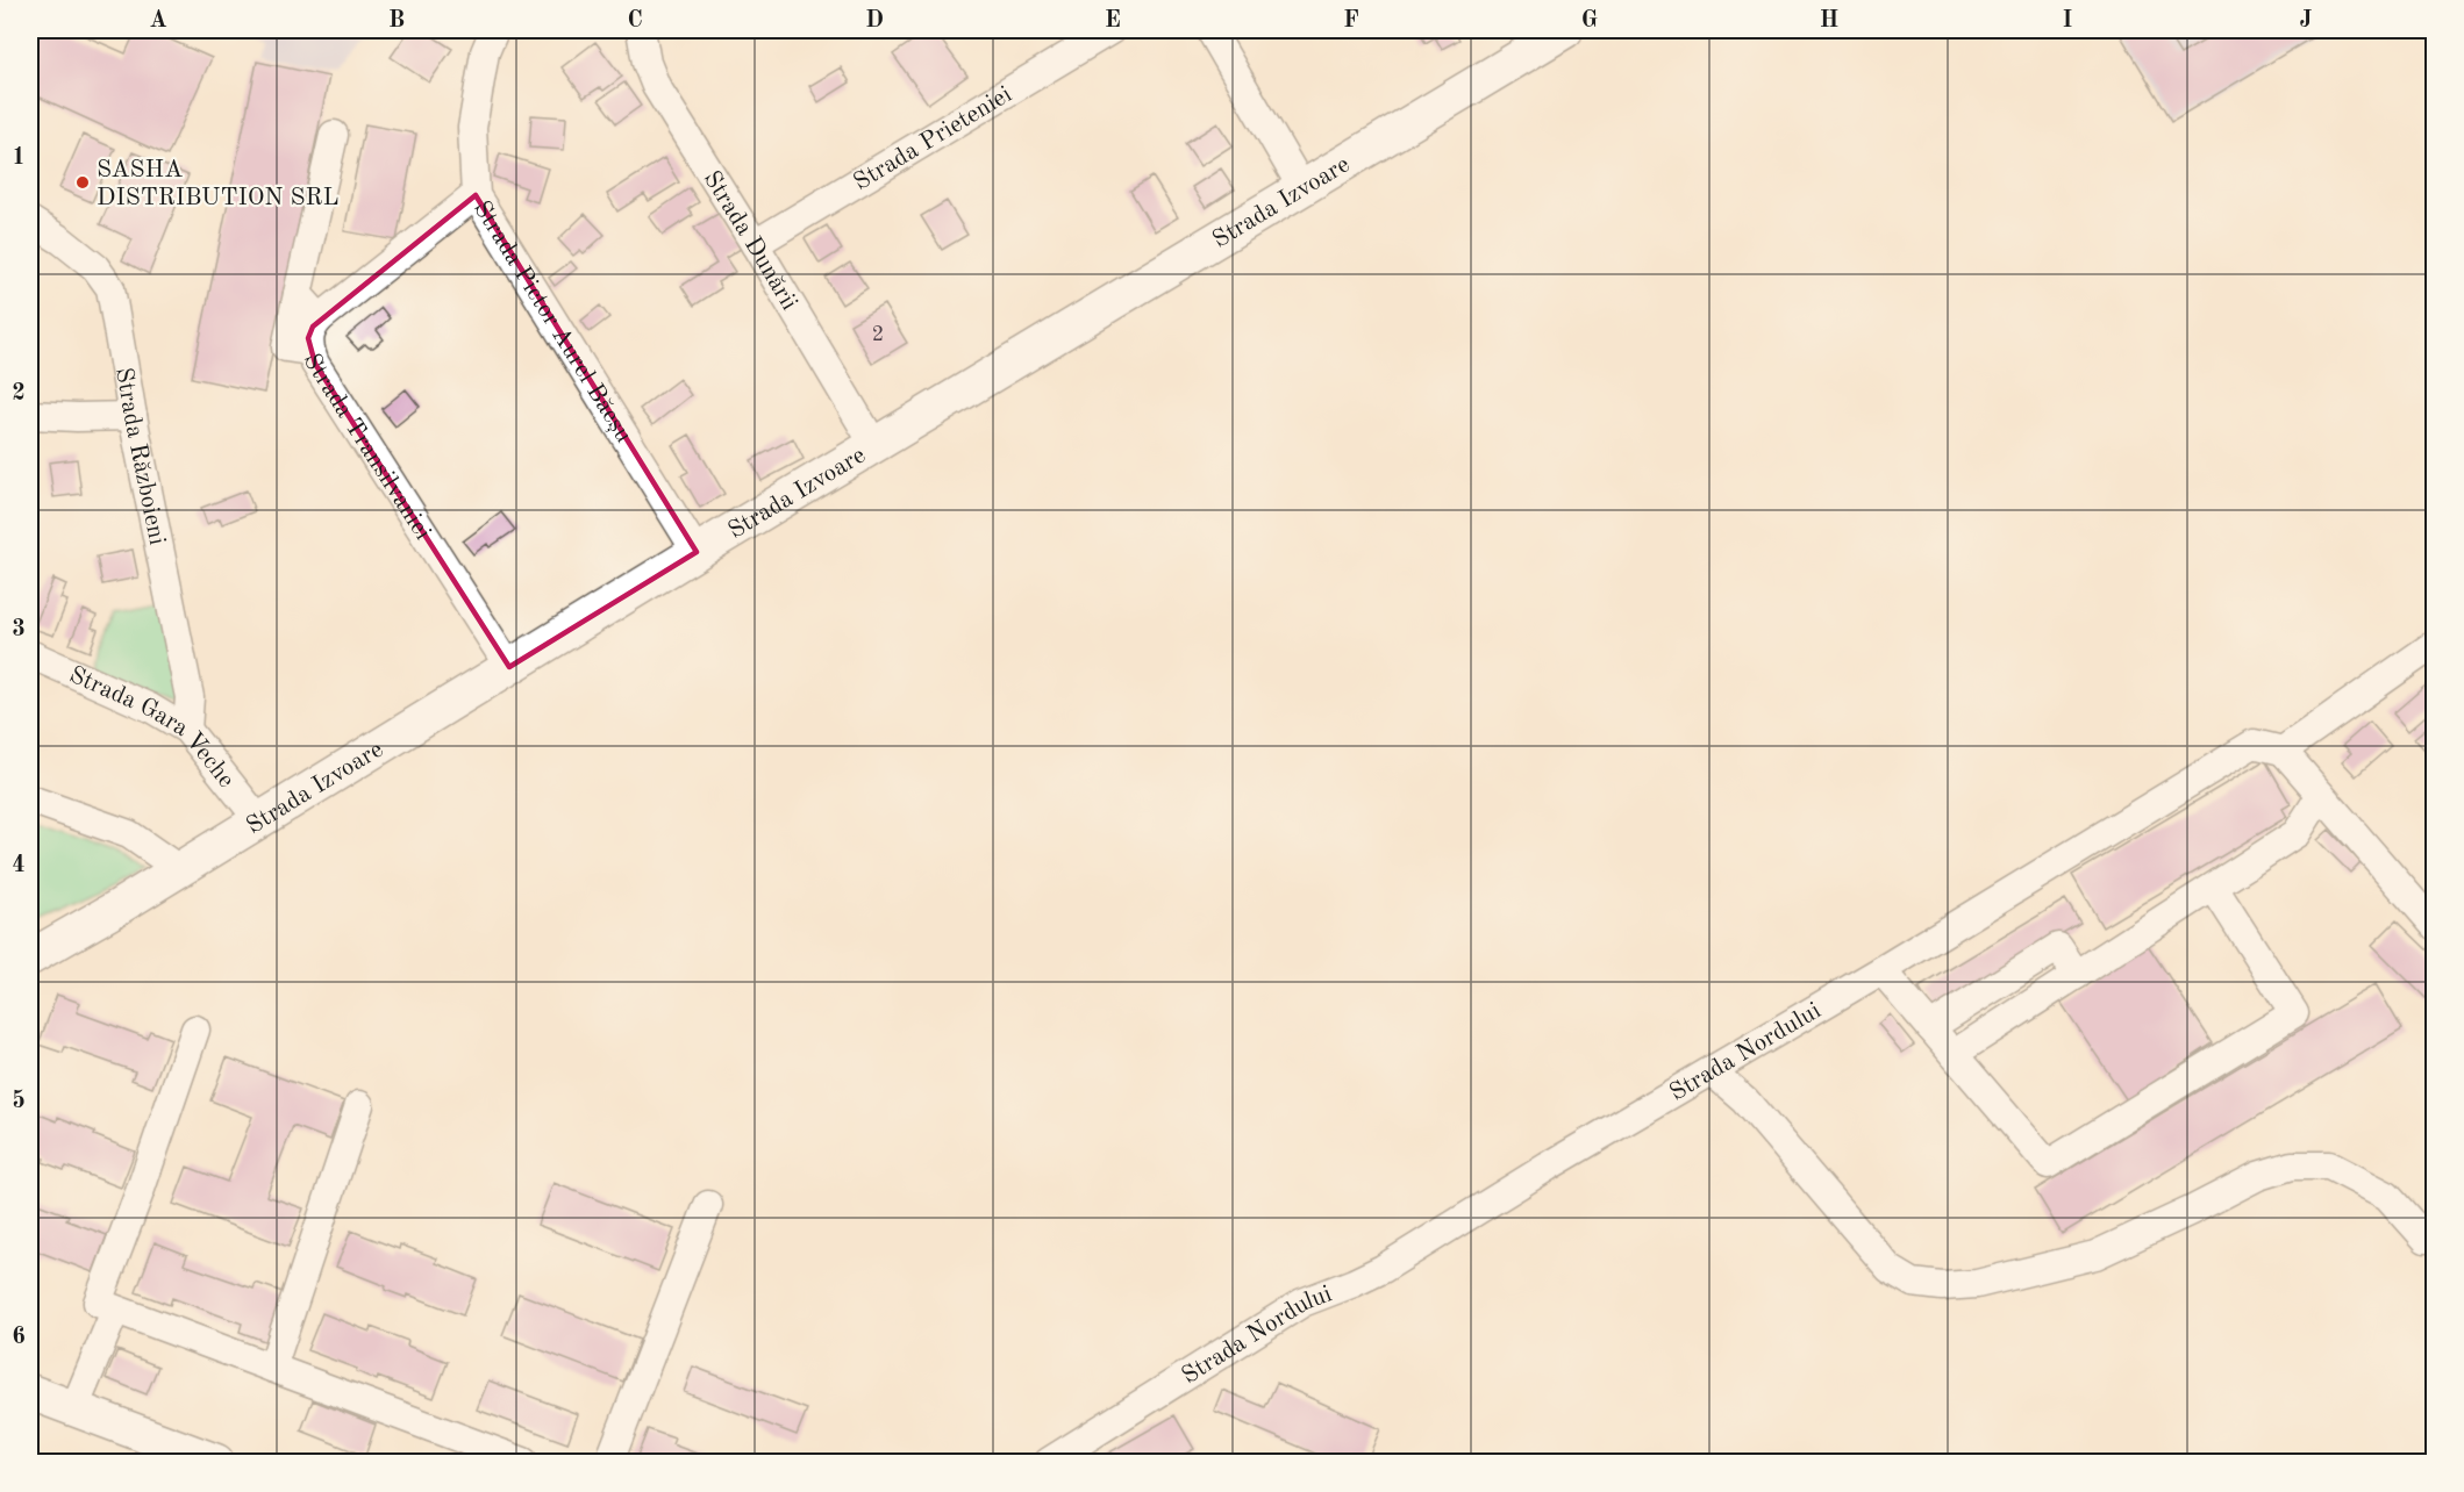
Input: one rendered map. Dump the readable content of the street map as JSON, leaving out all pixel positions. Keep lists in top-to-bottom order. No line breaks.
{"streets":{"main road":["Strada Izvoare"],"street":["Strada Prieteniei","Strada Dunării","Strada Pictor Aurel Băeșu","Strada Transilvaniei","Strada Războieni","Strada Gara Veche","Strada Nordului"]},"crossings":[["Strada Prieteniei","Strada Dunării"],["Strada Izvoare","Strada Dunării"],["Strada Izvoare","Strada Pictor Aurel Băeșu"],["Strada Izvoare","Strada Transilvaniei"],["Strada Izvoare","Strada Gara Veche"],["Strada Pictor Aurel Băeșu","Strada Transilvaniei"],["Strada Războieni","Strada Gara Veche"]],"places":["SASHA DISTRIBUTION SRL"],"house_numbers":["2"],"grid":{"columns":["A","B","C","D","E","F","G","H","I","J"],"rows":["1","2","3","4","5","6"]}}
